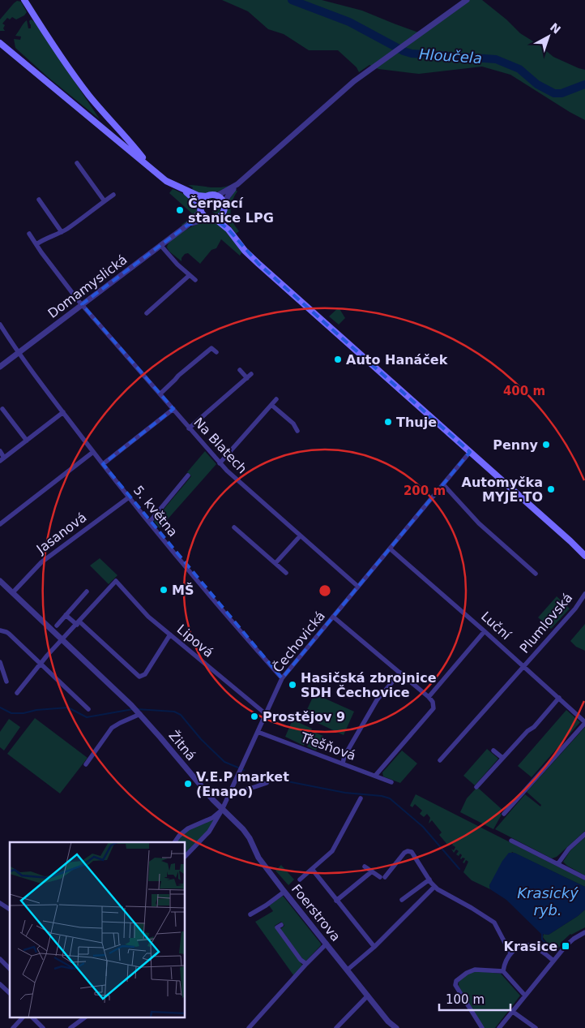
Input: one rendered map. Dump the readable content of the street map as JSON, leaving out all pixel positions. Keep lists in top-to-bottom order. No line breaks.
{"streets":{"street":["Domamyslická","Na Blatech","5. května","Jasanová","Plumlovská","Luční","Lipová","Čechovická","Žitná","Třešňová","Foerstrova"]},"crossings":[["Domamyslická","Na Blatech"],["Domamyslická","5. května"],["Na Blatech","Čechovická"],["5. května","Jasanová"],["5. května","Čechovická"],["Jasanová","Žitná"],["Plumlovská","Luční"],["Luční","Čechovická"],["Lipová","Čechovická"],["Čechovická","Žitná"],["Čechovická","Třešňová"],["Čechovická","Foerstrova"],["Žitná","Foerstrova"]],"water":["Hloučela","Krasický ryb."],"places":{"other":["Čerpací stanice LPG","Auto Hanáček","Thuje","Penny","Automyčka MYJE.TO","MŠ","Hasičská zbrojnice SDH Čechovice","Prostějov 9","V.E.P market (Enapo)"],"transit":["Krasice"]},"scale_bar":"100 m","north":"top right","rings":["400 m","200 m"]}
